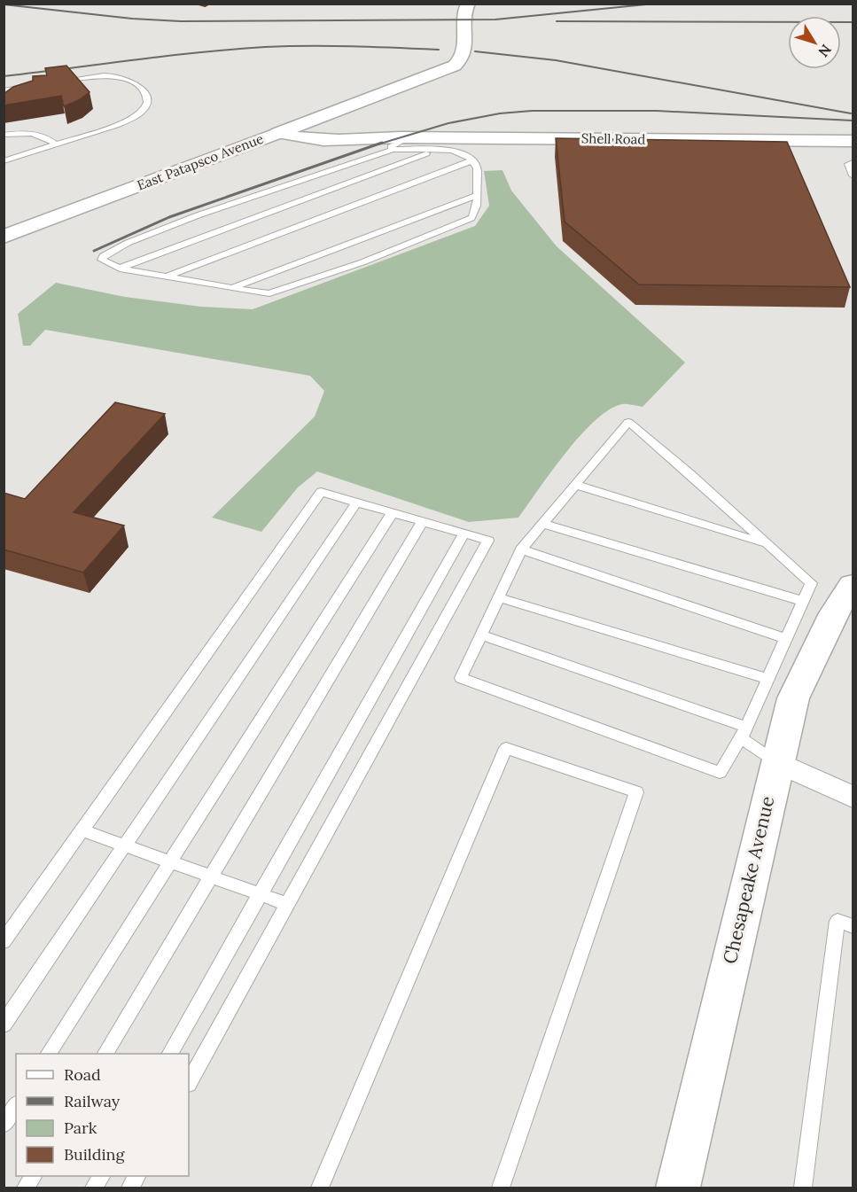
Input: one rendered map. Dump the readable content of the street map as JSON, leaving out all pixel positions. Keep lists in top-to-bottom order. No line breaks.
{"streets":{"main road":["Shell Road","East Patapsco Avenue","Chesapeake Avenue"]},"crossings":[["Shell Road","East Patapsco Avenue"]],"legend":["Road","Railway","Park","Building"],"north":"bottom right"}
